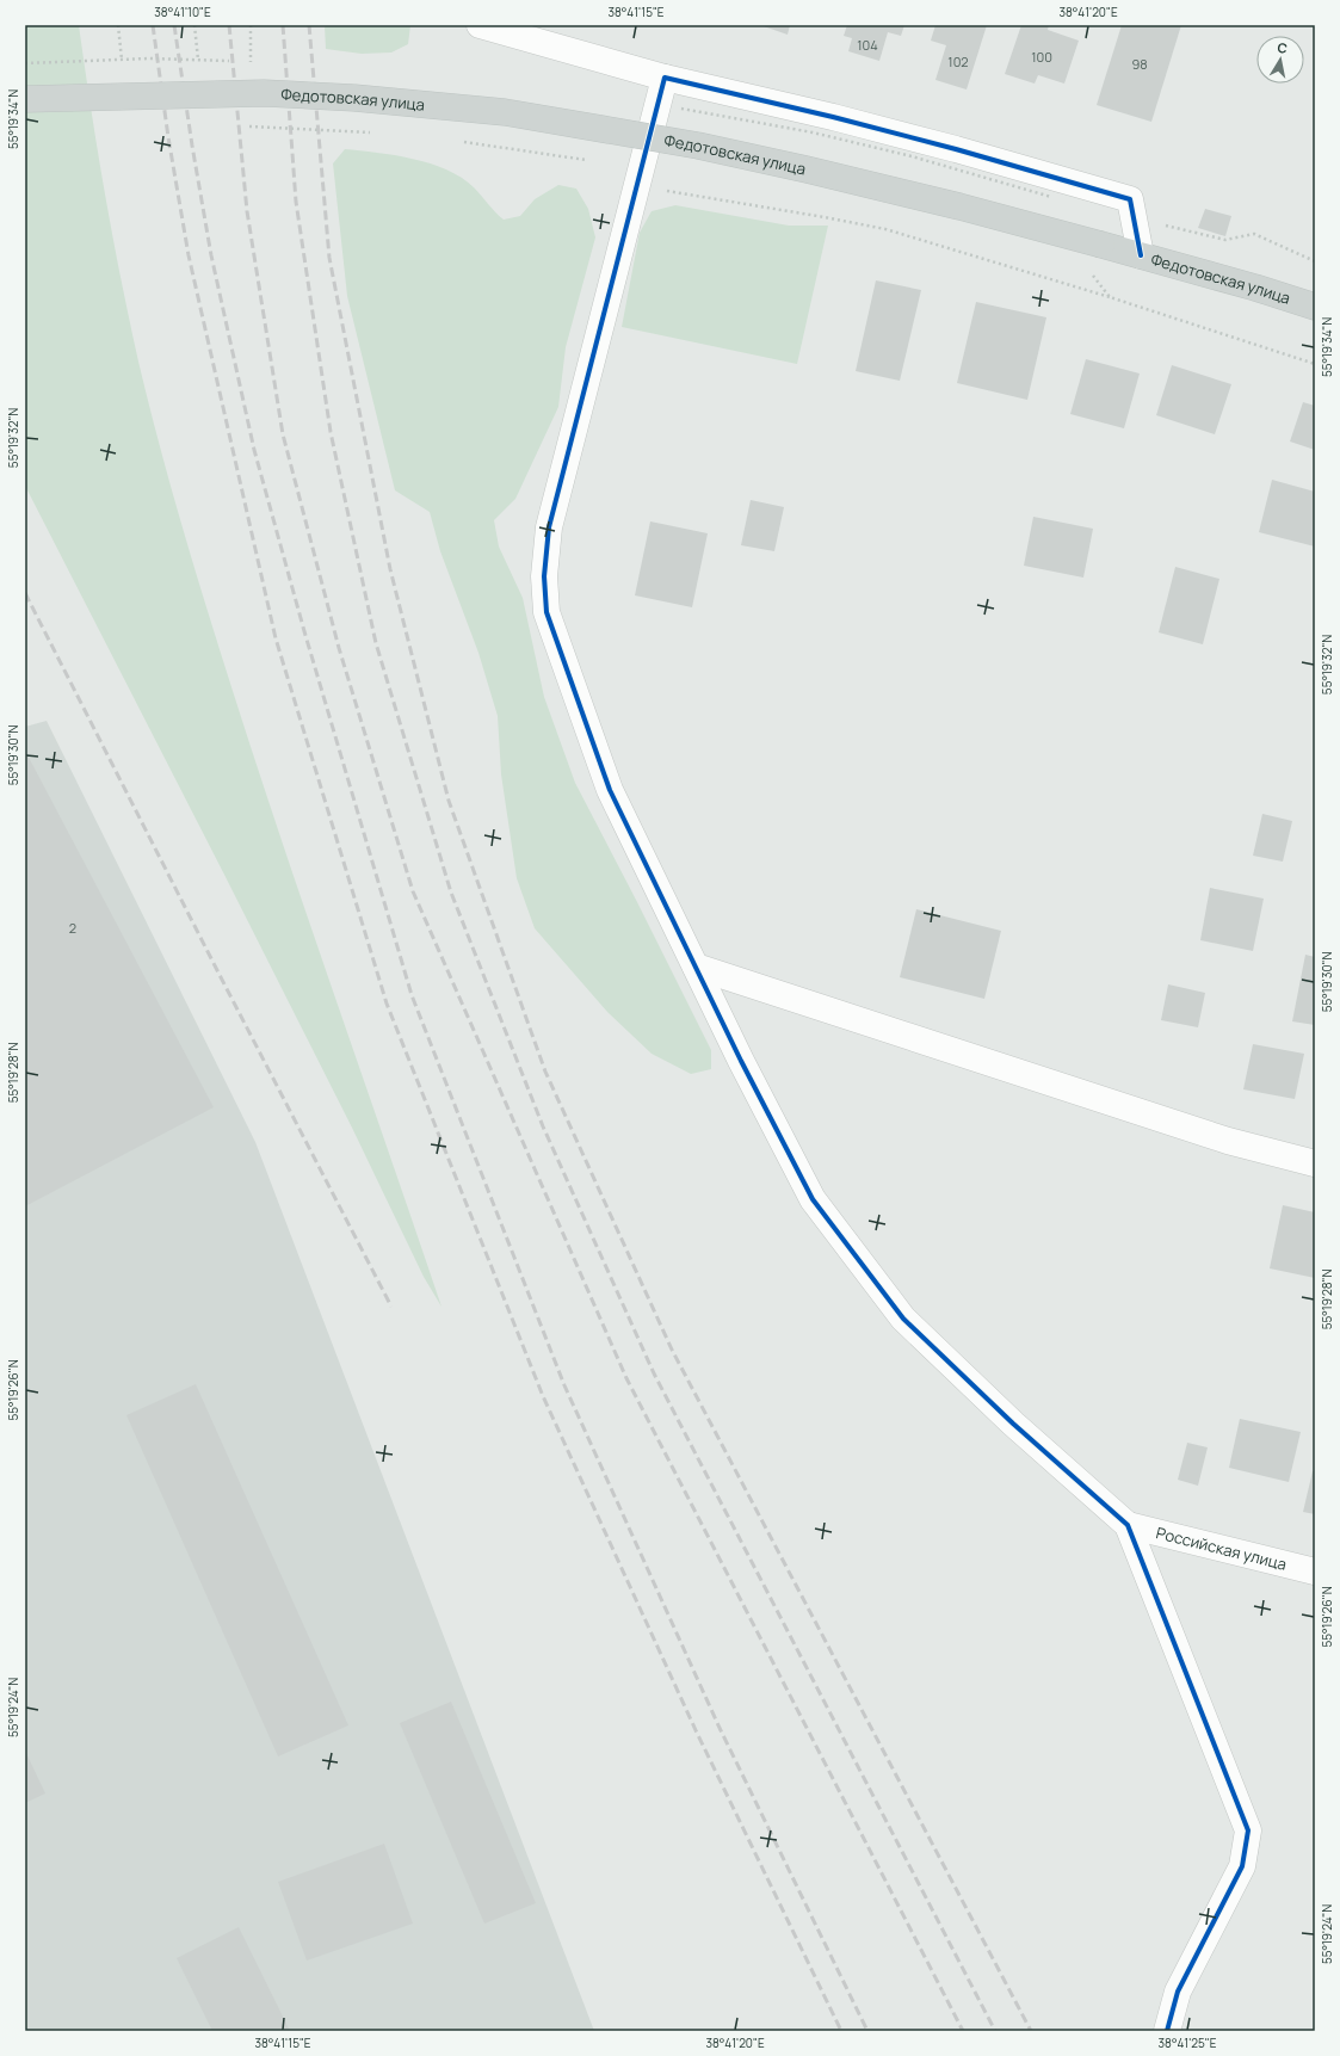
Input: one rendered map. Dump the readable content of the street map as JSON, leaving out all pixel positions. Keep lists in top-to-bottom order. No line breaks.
{"streets":{"main road":["Федотовская улица"],"street":["Российская улица"]},"house_numbers":["104","100","102","98","2"],"north":"top","coordinates":["38°41'10\"E","38°41'15\"E","38°41'20\"E","55°19'34\"N","55°19'32\"N","55°19'30\"N","55°19'28\"N","55°19'26\"N","55°19'24\"N","38°41'25\"E"]}
